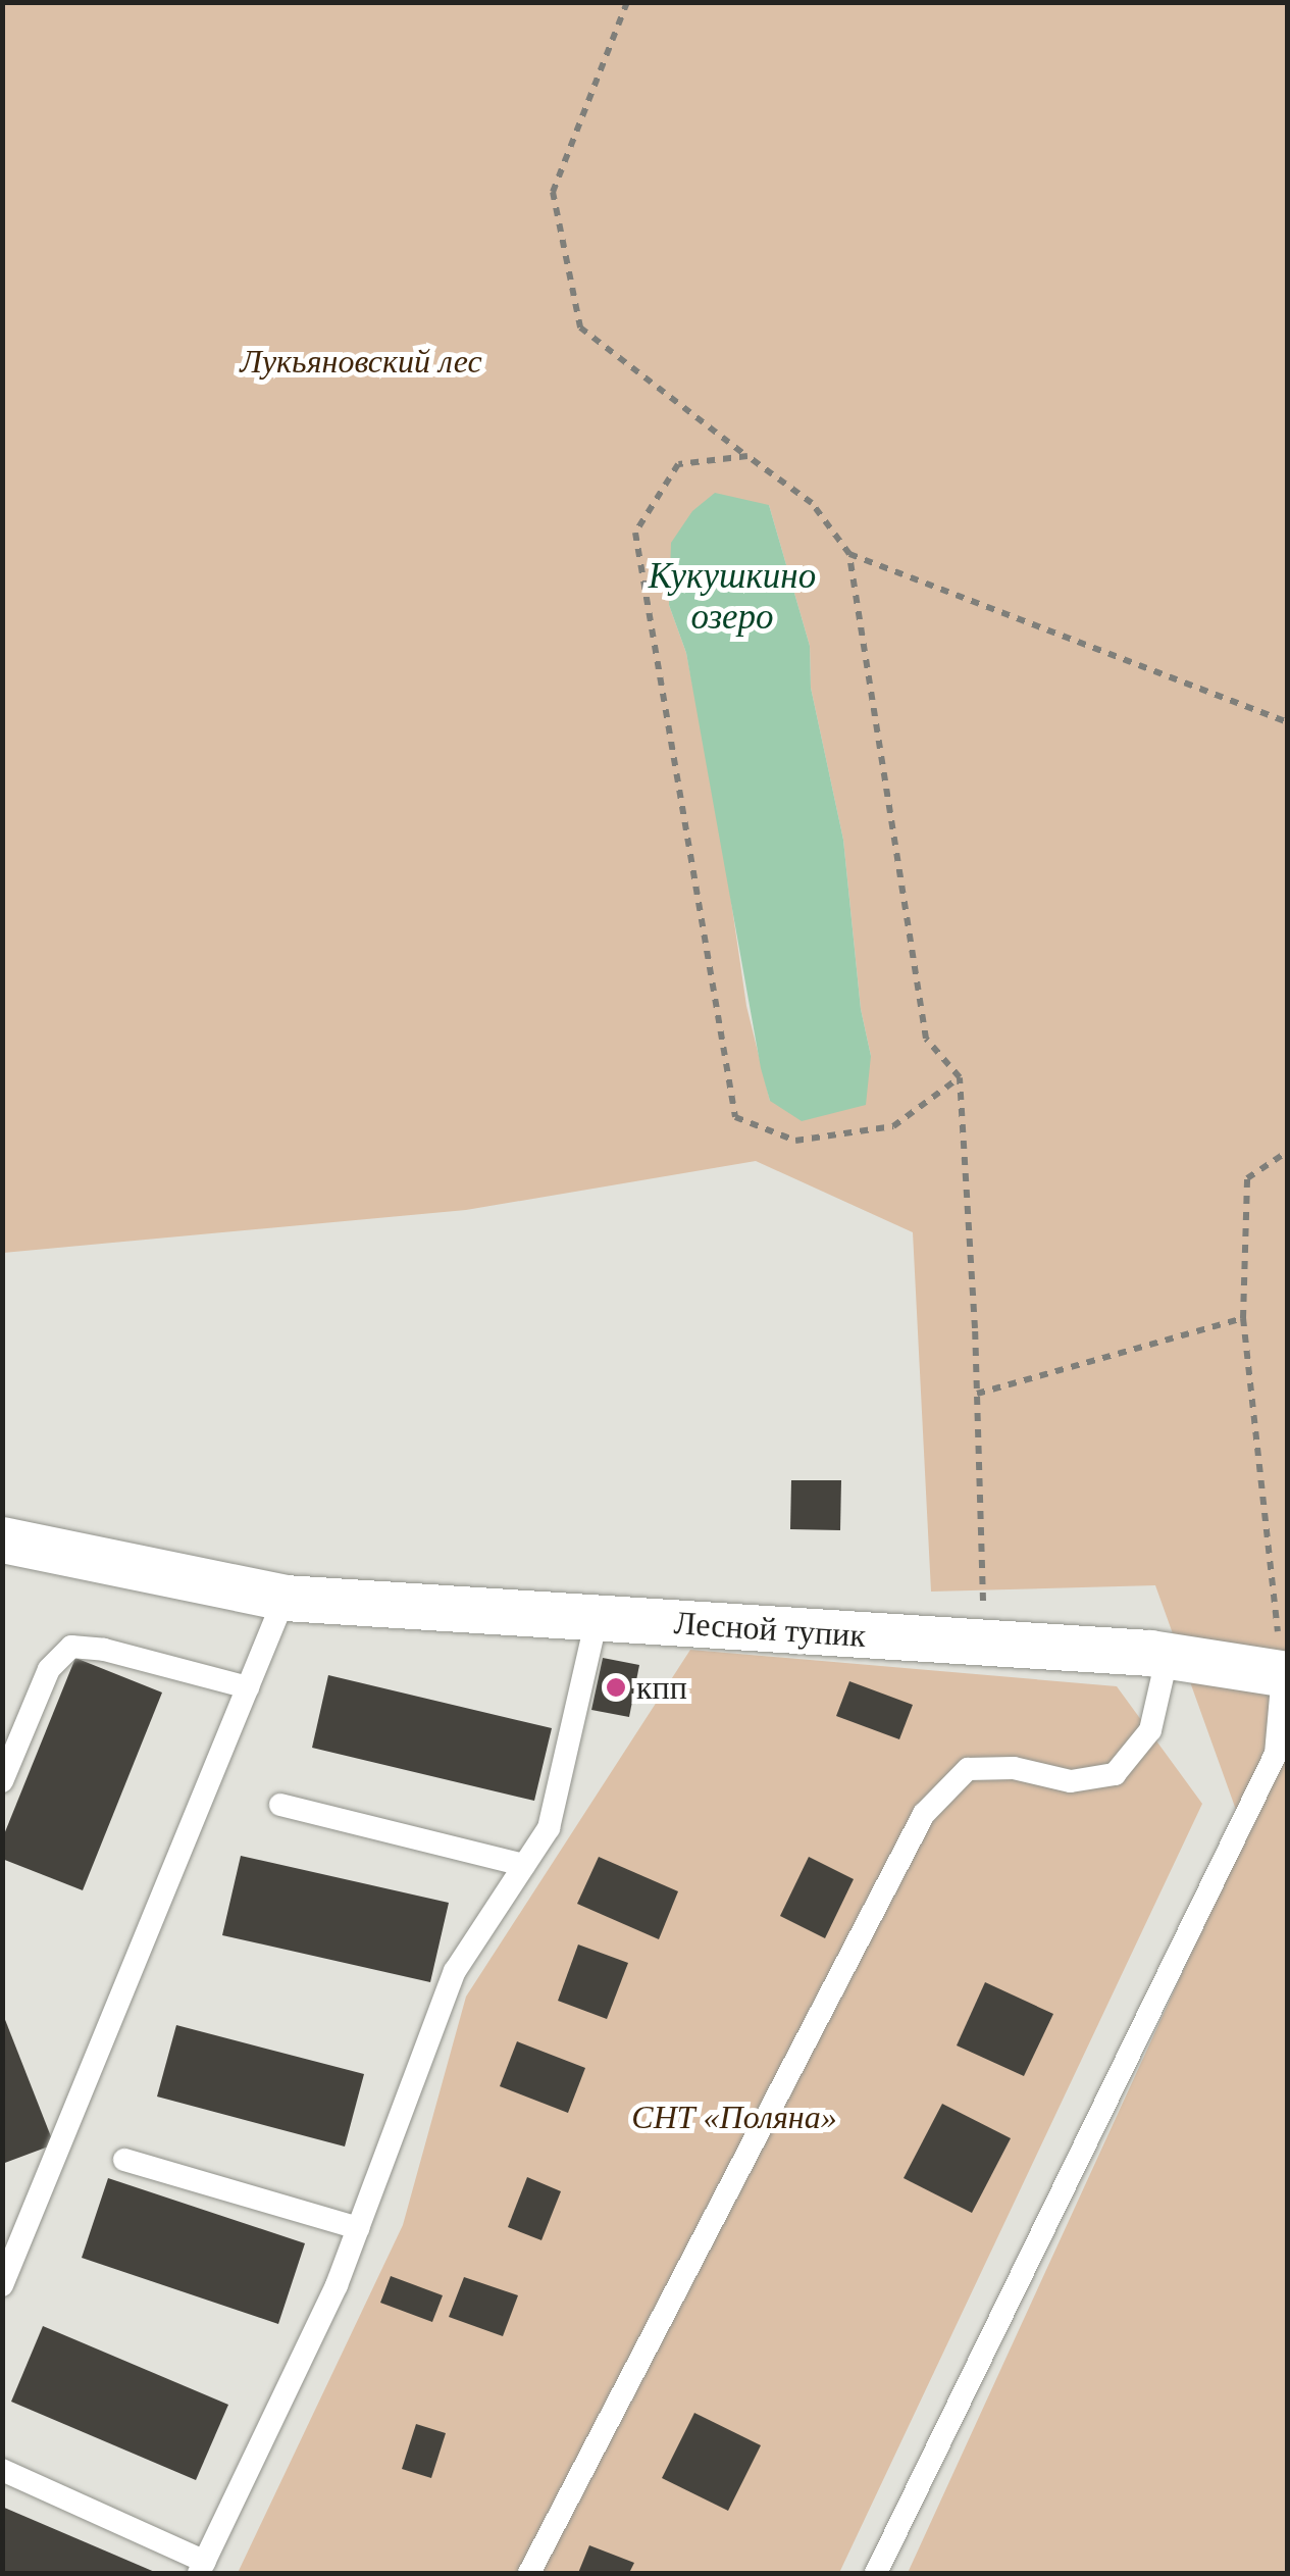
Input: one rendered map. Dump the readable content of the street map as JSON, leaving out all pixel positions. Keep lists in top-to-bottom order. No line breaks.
{"streets":{"street":["Лесной тупик"]},"water":["Кукушкино озеро"],"parks":["Лукьяновский лес","СНТ «Поляна»"],"places":["кпп"]}
